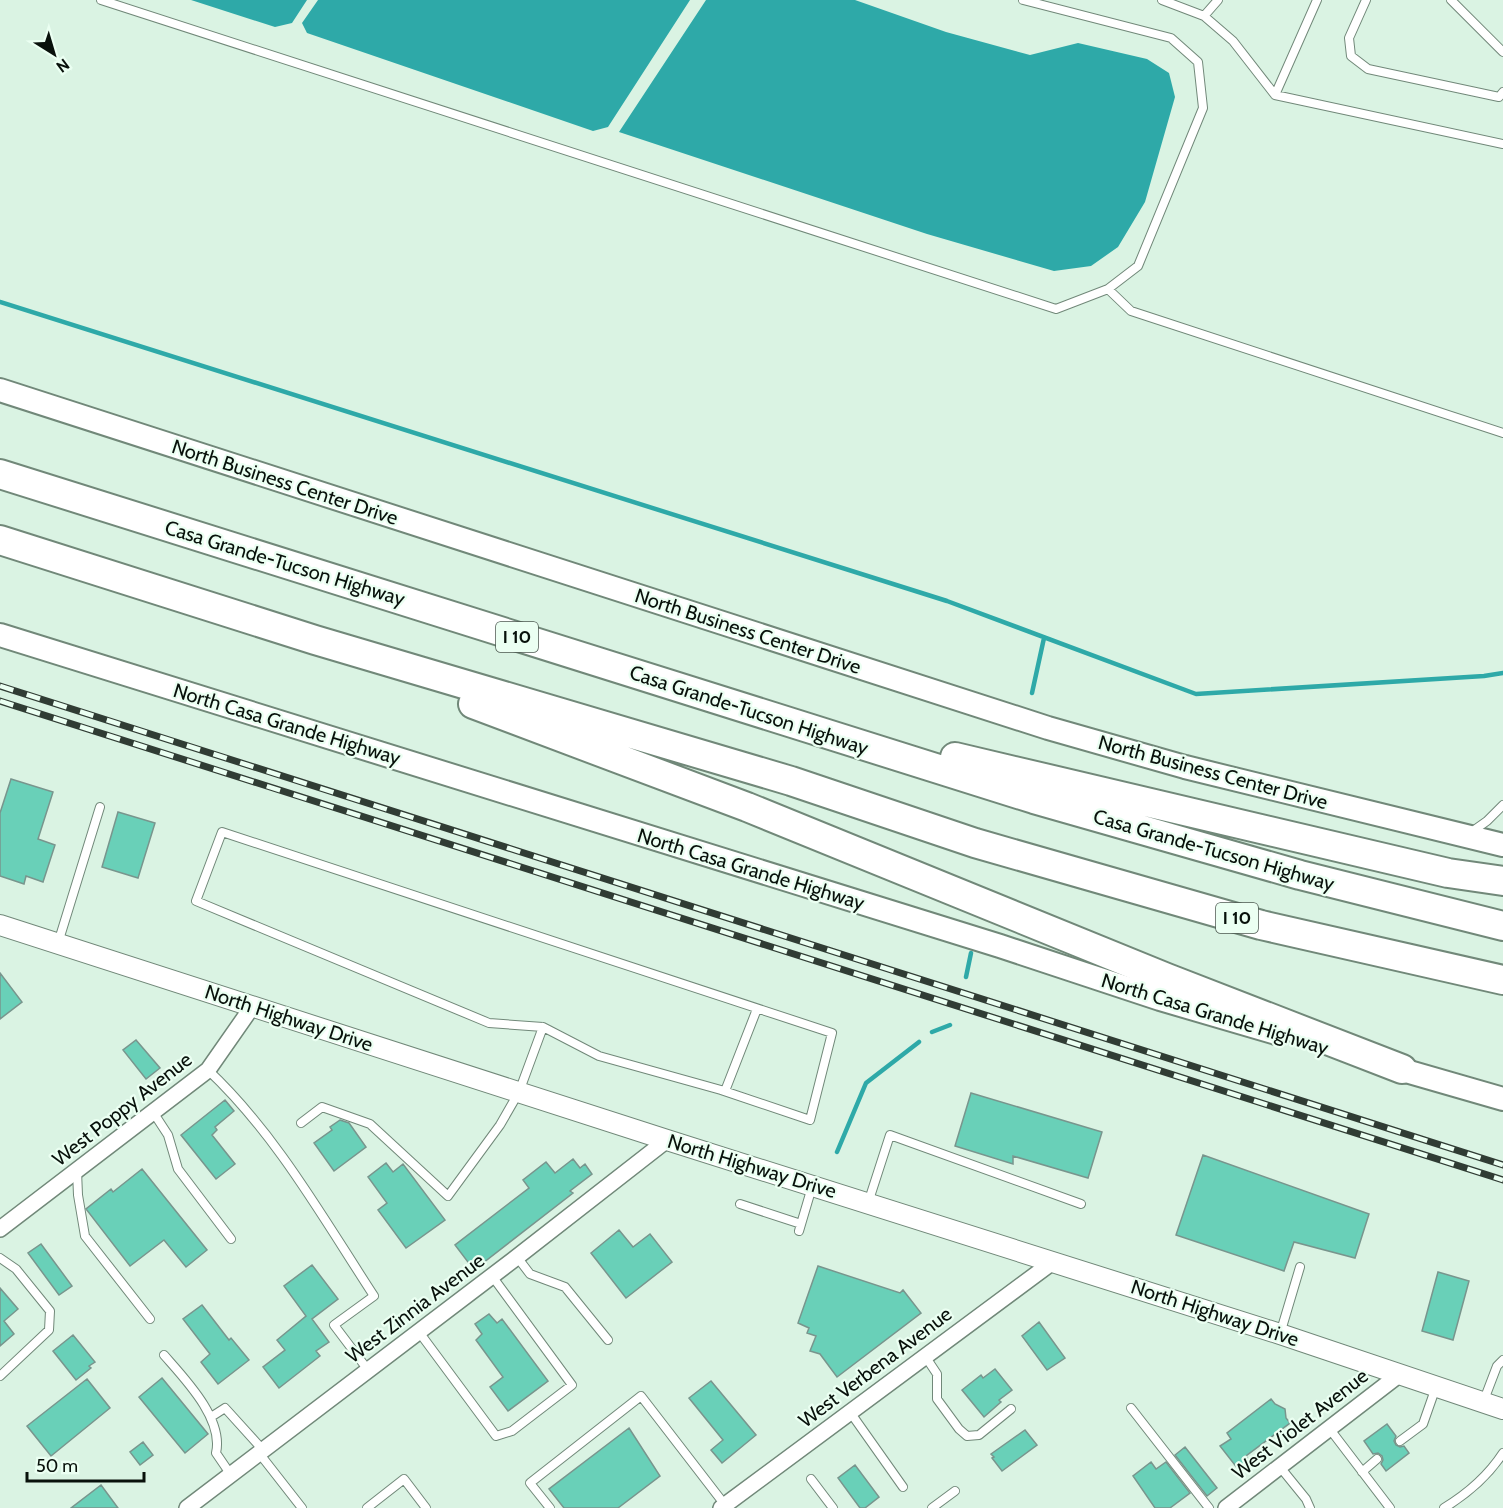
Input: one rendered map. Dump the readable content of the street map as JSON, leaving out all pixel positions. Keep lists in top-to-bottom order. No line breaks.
{"streets":{"highway":["Casa Grande-Tucson Highway","I 10"],"main road":["North Business Center Drive","North Casa Grande Highway"],"street":["North Highway Drive","West Poppy Avenue","West Zinnia Avenue","West Verbena Avenue","West Violet Avenue"]},"crossings":[["North Highway Drive","West Poppy Avenue"],["North Highway Drive","West Zinnia Avenue"],["North Highway Drive","West Verbena Avenue"],["North Highway Drive","West Violet Avenue"]],"scale_bar":"50 m","north":"bottom right"}
